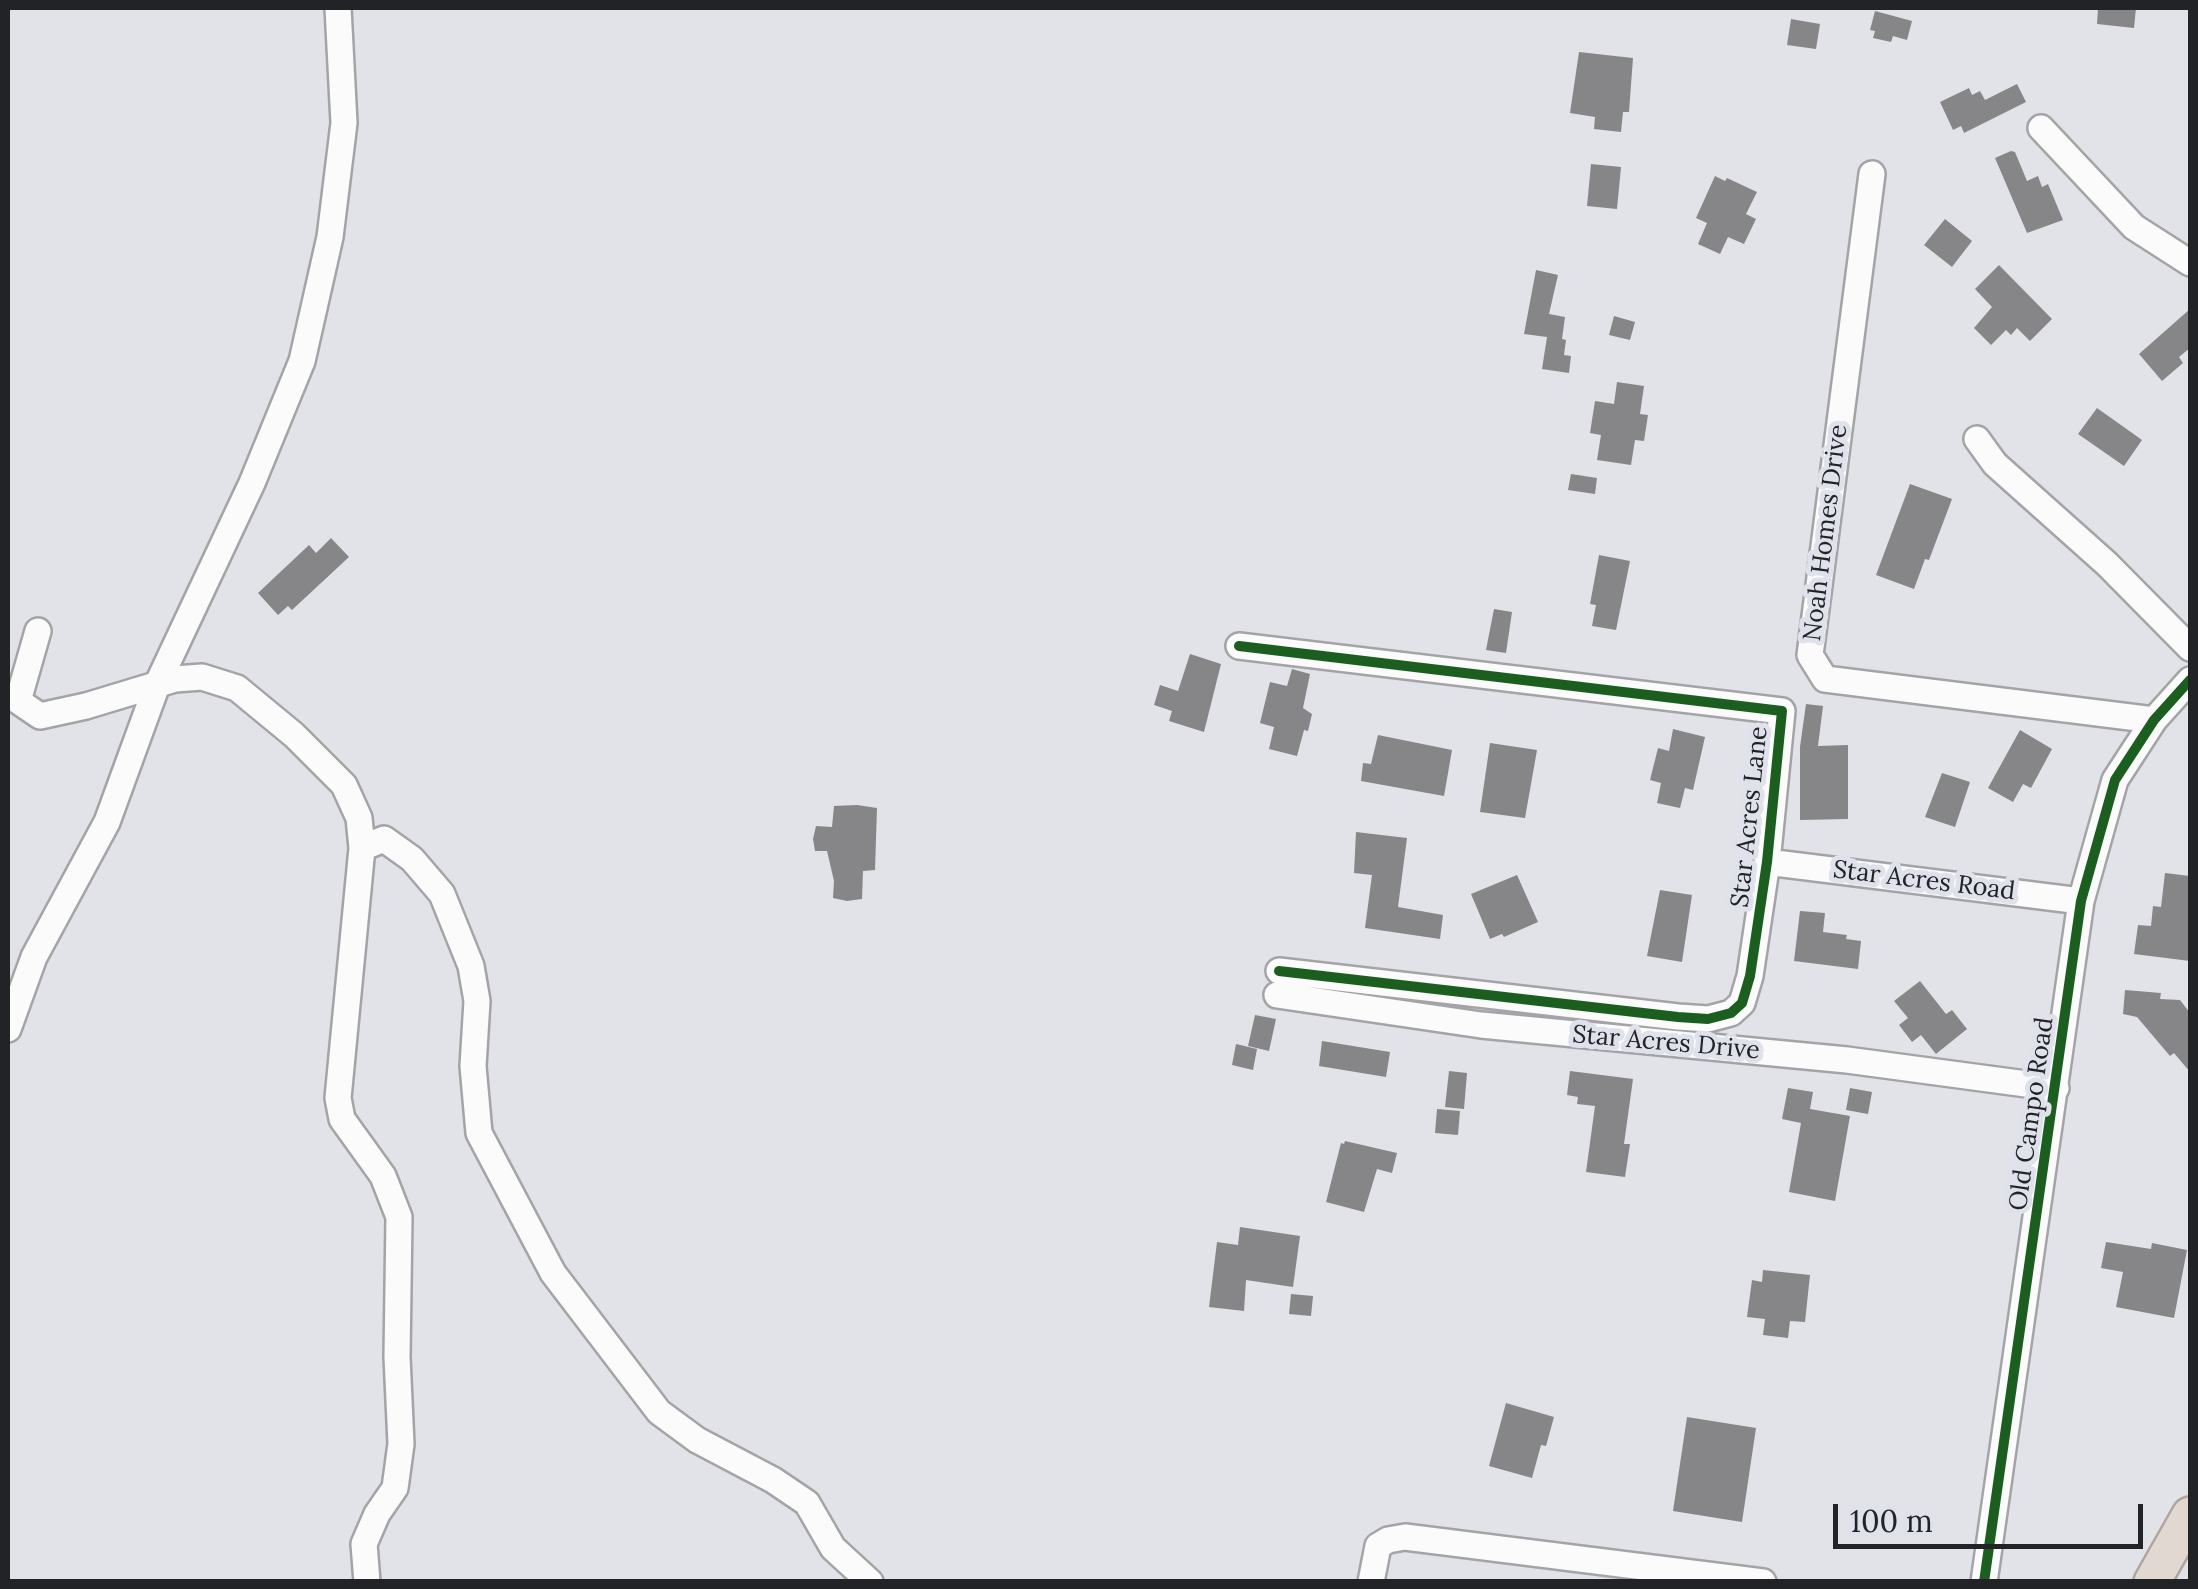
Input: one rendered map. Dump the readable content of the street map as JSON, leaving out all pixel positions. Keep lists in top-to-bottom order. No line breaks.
{"streets":{"street":["Noah Homes Drive","Star Acres Lane","Star Acres Road","Star Acres Drive","Old Campo Road"]},"crossings":[["Noah Homes Drive","Old Campo Road"],["Star Acres Lane","Star Acres Road"],["Star Acres Lane","Star Acres Drive"],["Star Acres Road","Old Campo Road"],["Star Acres Drive","Old Campo Road"]],"scale_bar":"100 m"}
